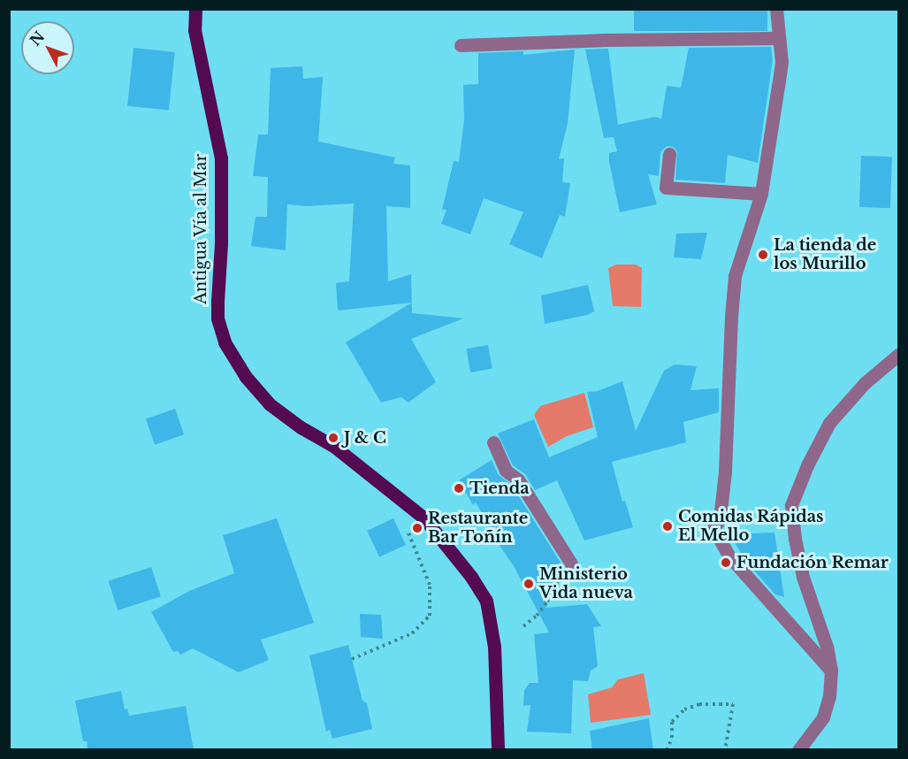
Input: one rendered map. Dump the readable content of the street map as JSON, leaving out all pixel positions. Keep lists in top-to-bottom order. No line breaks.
{"streets":{"main road":["Antigua Vía al Mar"]},"places":["La tienda de los Murillo","J & C","Tienda","Comidas Rápidas El Mello","Restaurante Bar Toñín","Fundación Remar","Ministerio Vida nueva"],"north":"top left"}
